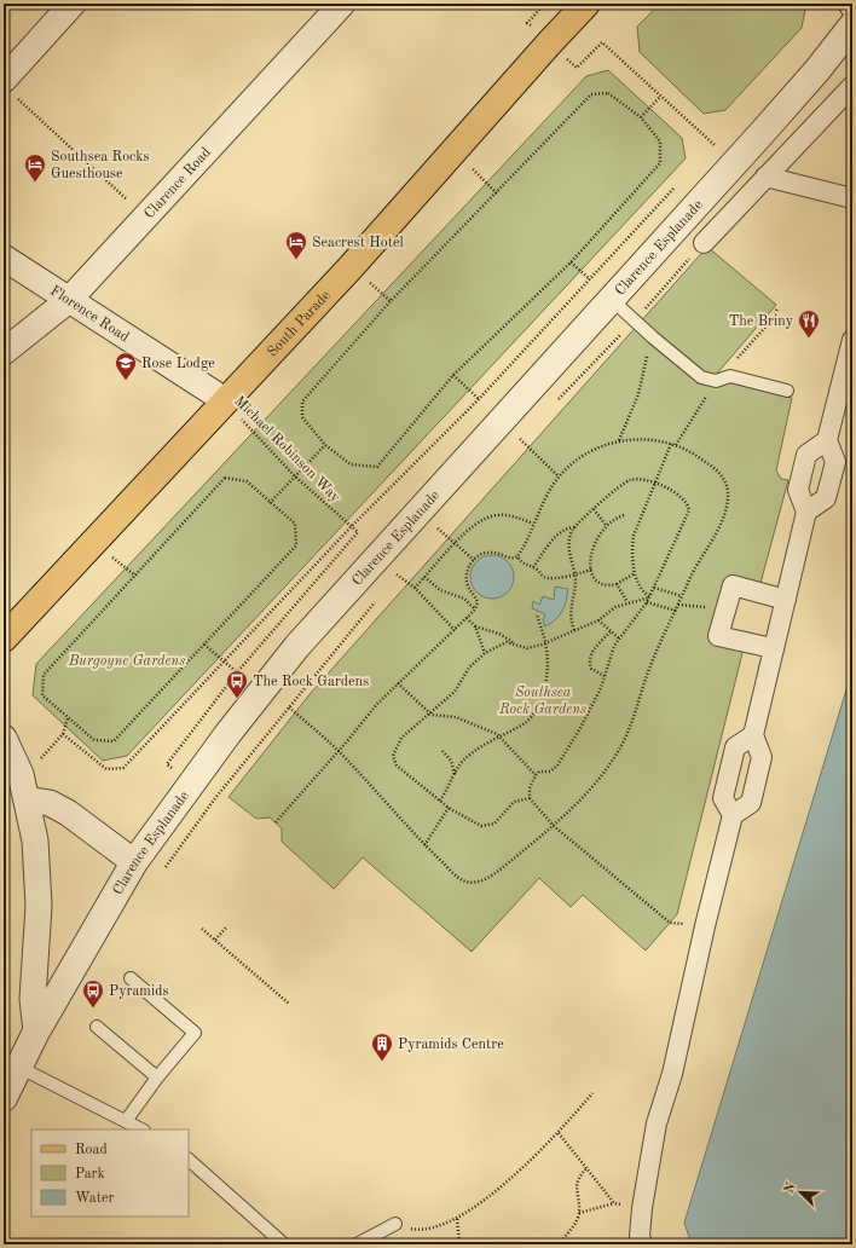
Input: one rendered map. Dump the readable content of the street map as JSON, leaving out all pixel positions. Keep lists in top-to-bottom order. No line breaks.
{"streets":{"main road":["South Parade"],"street":["Clarence Road","Clarence Esplanade","Florence Road"],"path":["Michael Robinson Way"]},"crossings":[["Clarence Road","Florence Road"],["Florence Road","South Parade"],["Florence Road","Michael Robinson Way"],["South Parade","Michael Robinson Way"]],"parks":["Burgoyne Gardens","Southsea Rock Gardens"],"places":{"hotel":["Southsea Rocks Guesthouse","Seacrest Hotel"],"restaurant":["The Briny"],"school or university":["Rose Lodge"],"bus stop":["The Rock Gardens","Pyramids"],"building":["Pyramids Centre"]},"legend":["Road","Park","Water"],"north":"top left"}
